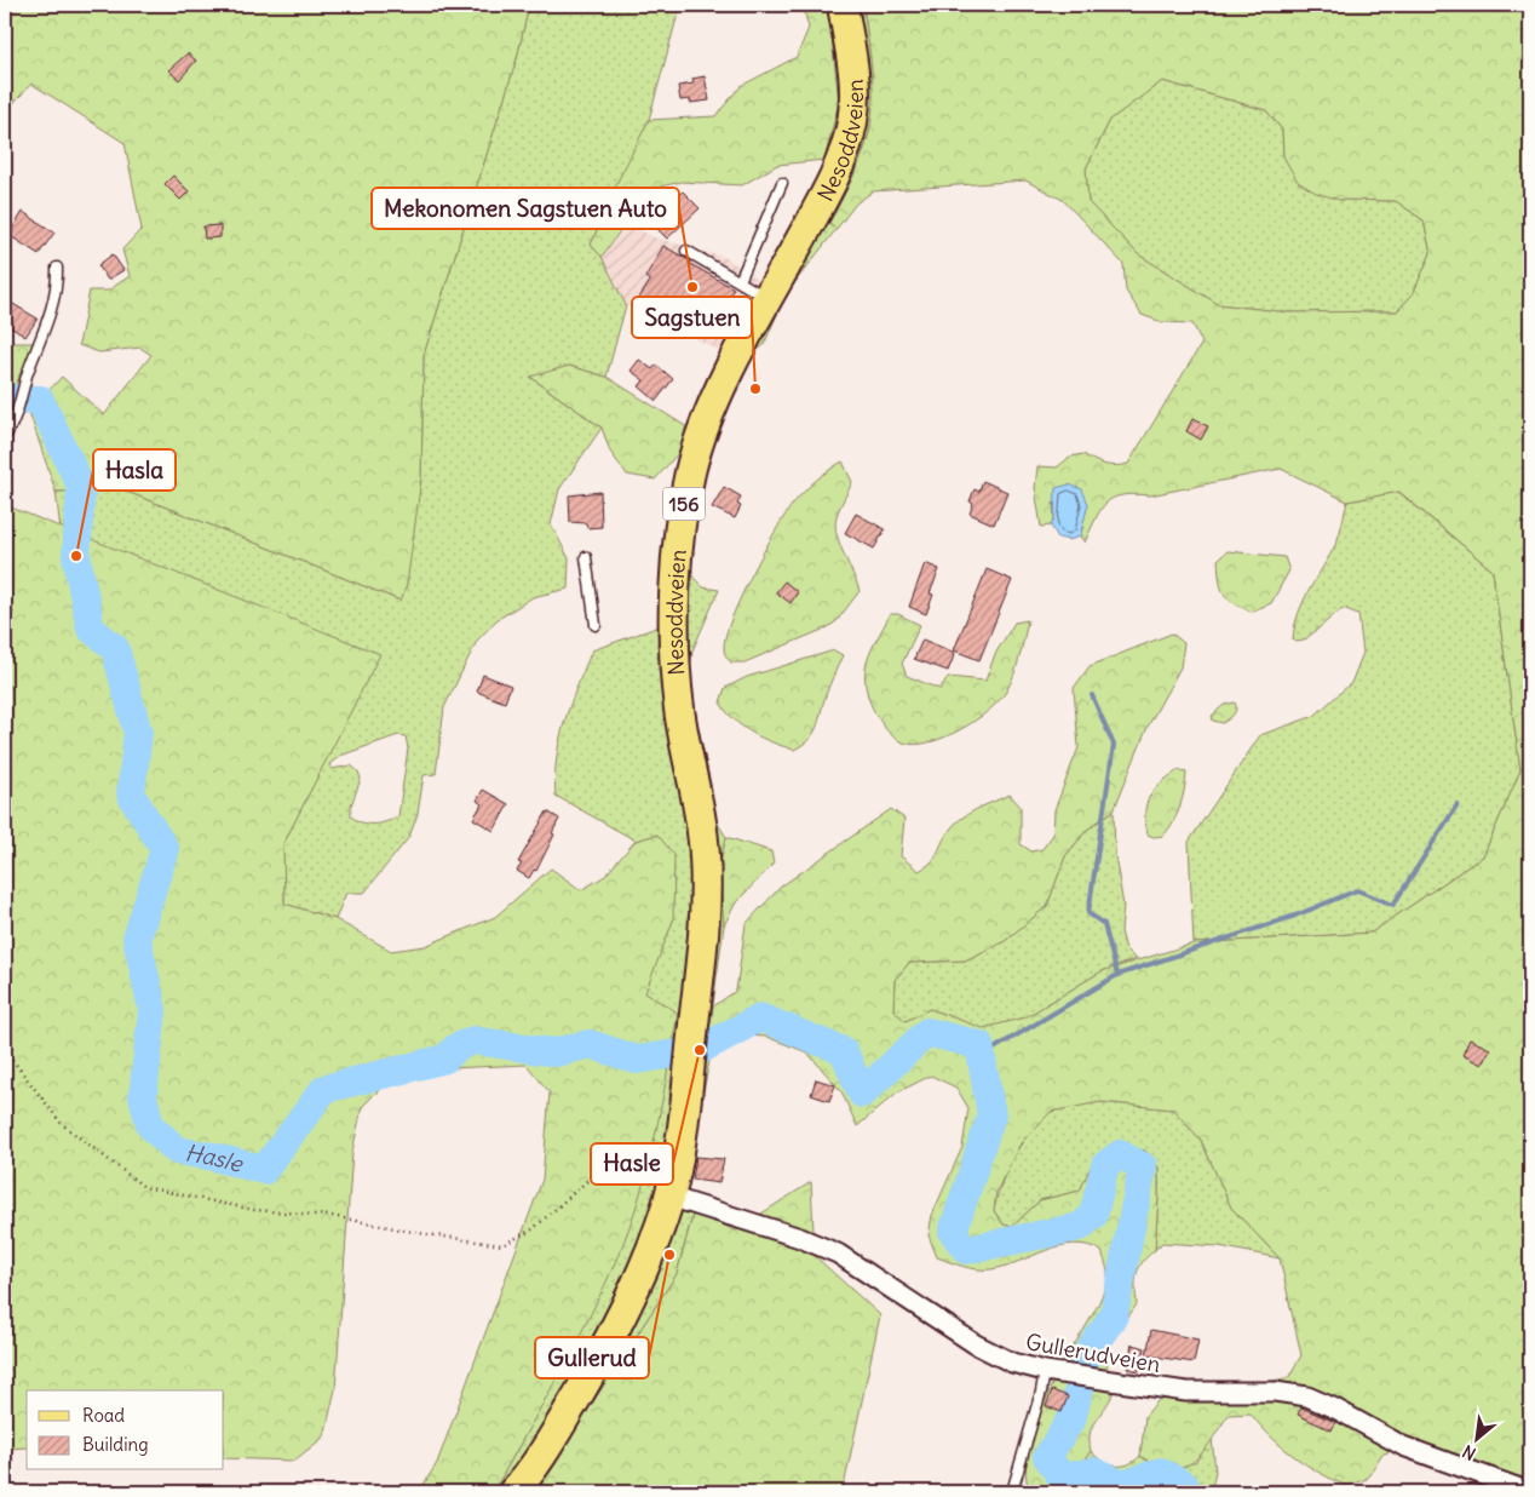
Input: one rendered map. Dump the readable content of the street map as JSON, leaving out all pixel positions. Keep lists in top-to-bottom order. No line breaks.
{"streets":{"main road":["Nesoddveien","156"],"street":["Gullerudveien"]},"crossings":[["Nesoddveien","156"],["Nesoddveien","Gullerudveien"],["156","Gullerudveien"]],"water":["Hasle"],"places":["Mekonomen Sagstuen Auto","Sagstuen","Hasla","Hasle","Gullerud"],"legend":["Road","Building"],"north":"bottom left"}
